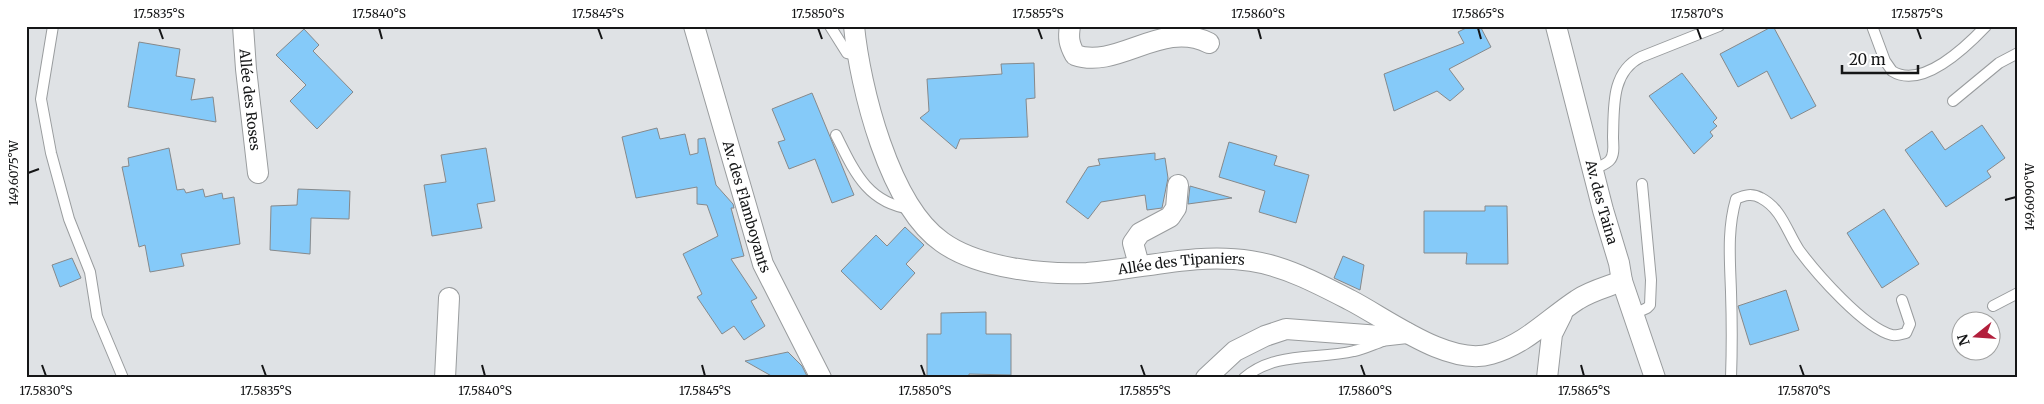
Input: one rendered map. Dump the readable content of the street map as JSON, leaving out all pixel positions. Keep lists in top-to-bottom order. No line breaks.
{"streets":{"street":["Allée des Roses","Av. des Taina","Av. des Flamboyants","Allée des Tipaniers"]},"crossings":[["Av. des Taina","Allée des Tipaniers"]],"scale_bar":"20 m","north":"left","coordinates":["17.5835°S","17.5840°S","17.5845°S","17.5850°S","17.5855°S","17.5860°S","17.5865°S","17.5870°S","17.5875°S","149.6075°W","149.6090°W","17.5830°S"]}
